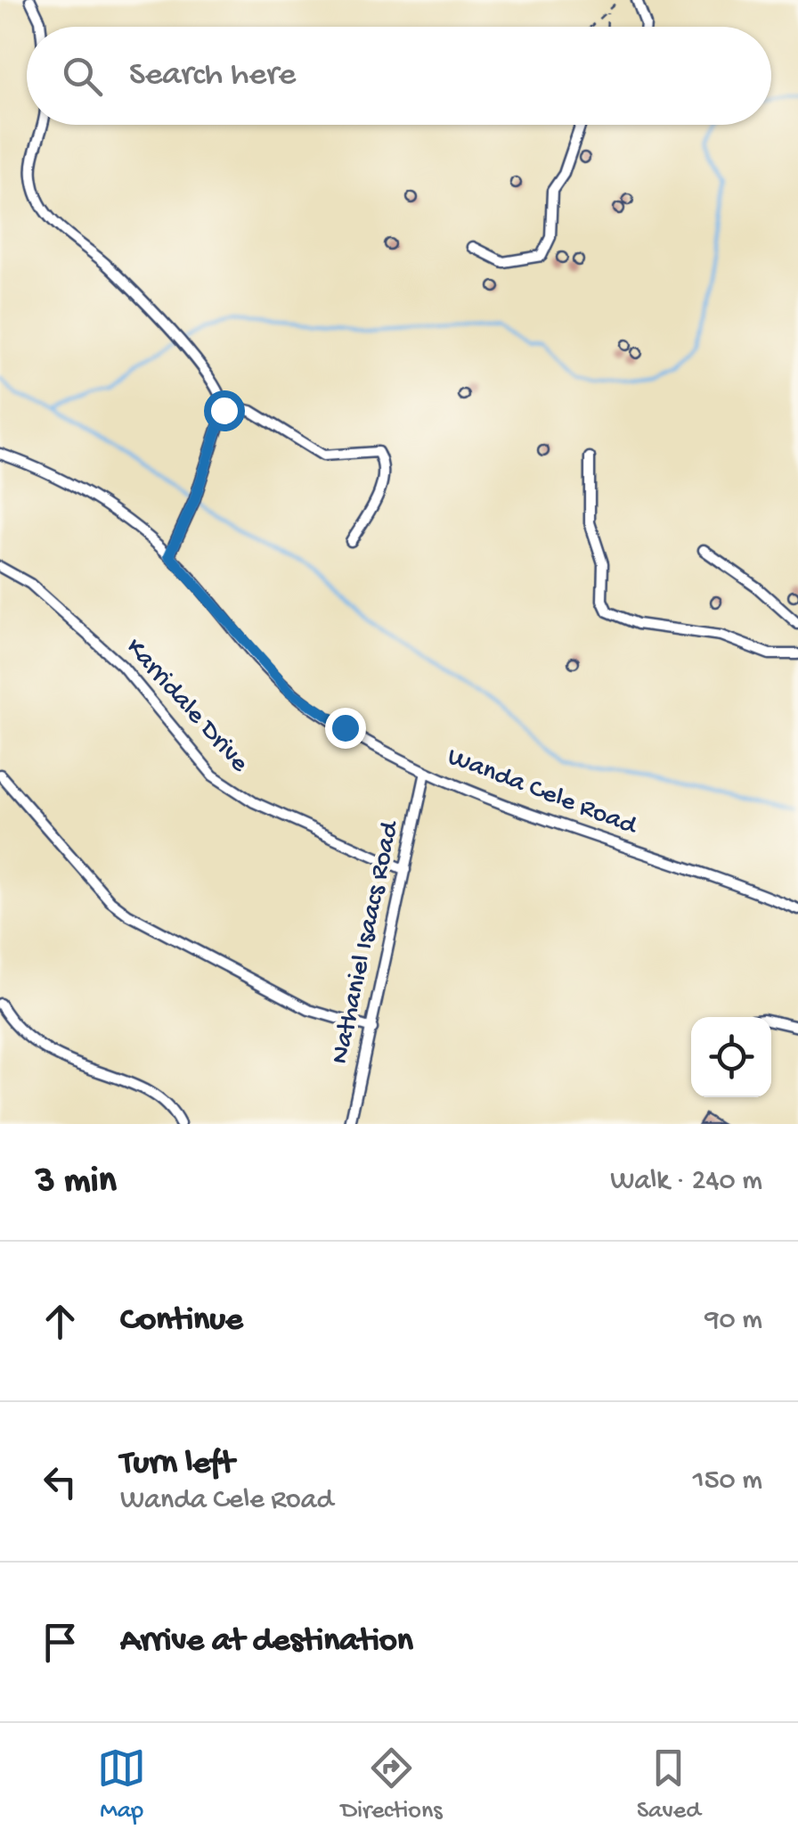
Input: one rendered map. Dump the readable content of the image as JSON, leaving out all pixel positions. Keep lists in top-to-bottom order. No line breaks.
{"streets":{"street":["Karridale Drive","Wanda Cele Road","Nathaniel Isaacs Road"]},"crossings":[["Karridale Drive","Nathaniel Isaacs Road"],["Wanda Cele Road","Nathaniel Isaacs Road"]],"page":{"search":"Search here","heading":["3 min","Walk · 240 m"],"list":[["Continue","90 m"],["Turn left","Wanda Cele Road","150 m"],"Arrive at destination"],"nav":["Map","Directions","Saved"]}}
